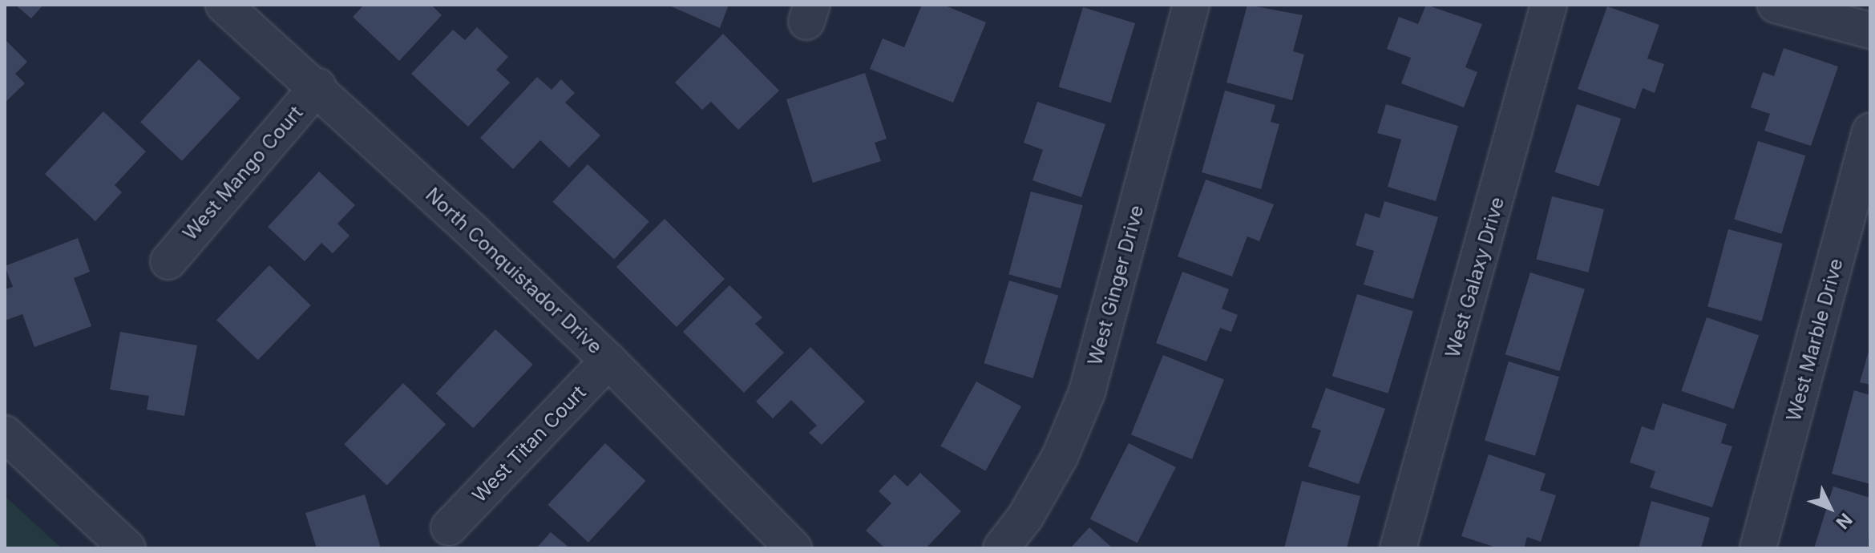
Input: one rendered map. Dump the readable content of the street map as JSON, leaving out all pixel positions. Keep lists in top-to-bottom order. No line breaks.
{"streets":{"street":["West Mango Court","North Conquistador Drive","West Galaxy Drive","West Ginger Drive","West Marble Drive","West Titan Court"]},"crossings":[["West Mango Court","North Conquistador Drive"],["North Conquistador Drive","West Titan Court"]],"north":"bottom right"}
